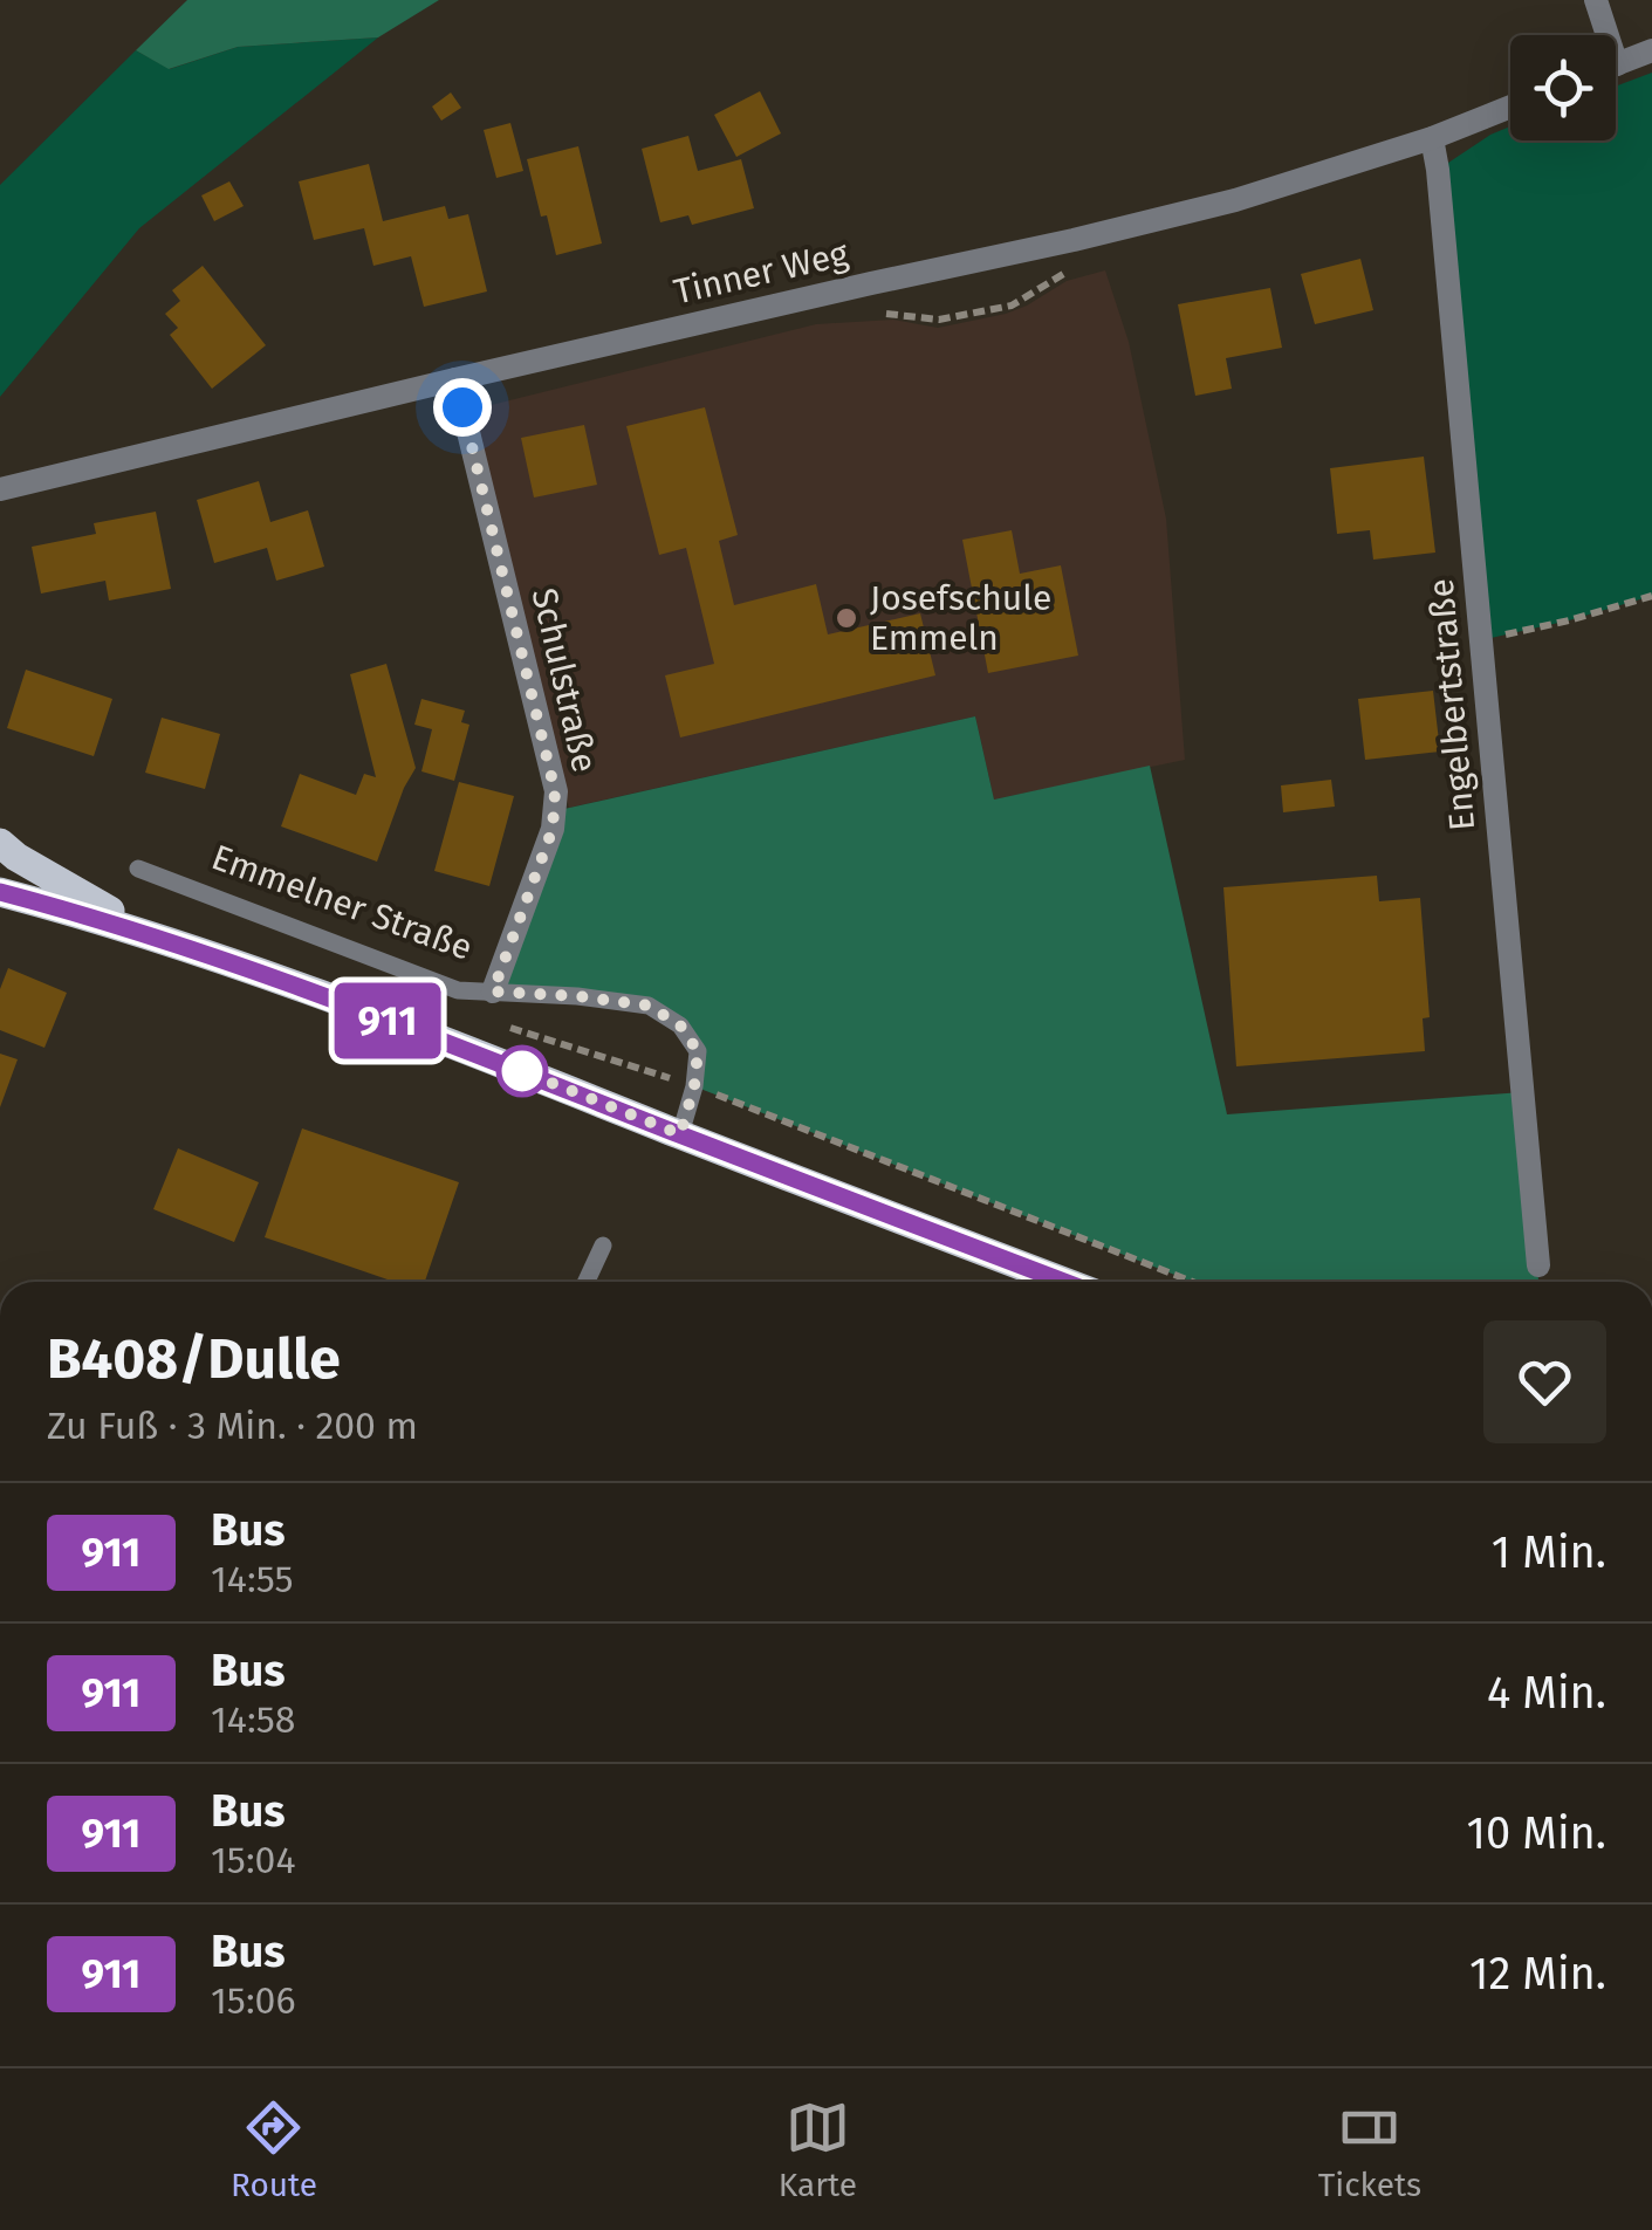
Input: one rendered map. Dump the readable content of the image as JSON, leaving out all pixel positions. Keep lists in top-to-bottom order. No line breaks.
{"streets":{"street":["Tinner Weg","Schulstraße","Engelbertstraße"],"lane":["Emmelner Straße"]},"crossings":[["Tinner Weg","Schulstraße"],["Tinner Weg","Engelbertstraße"],["Schulstraße","Emmelner Straße"]],"places":["Josefschule Emmeln"],"lines":["bus line 911"],"page":{"on_map":"911","heading":["B408/Dulle","Zu Fuß · 3 Min. · 200 m"],"list":[{"mark":"911","name":"Bus","note":"14:55","value":"1 Min."},{"mark":"911","name":"Bus","note":"14:58","value":"4 Min."},{"mark":"911","name":"Bus","note":"15:04","value":"10 Min."},{"mark":"911","name":"Bus","note":"15:06","value":"12 Min."}],"tabs":["Route","Karte","Tickets"]}}
